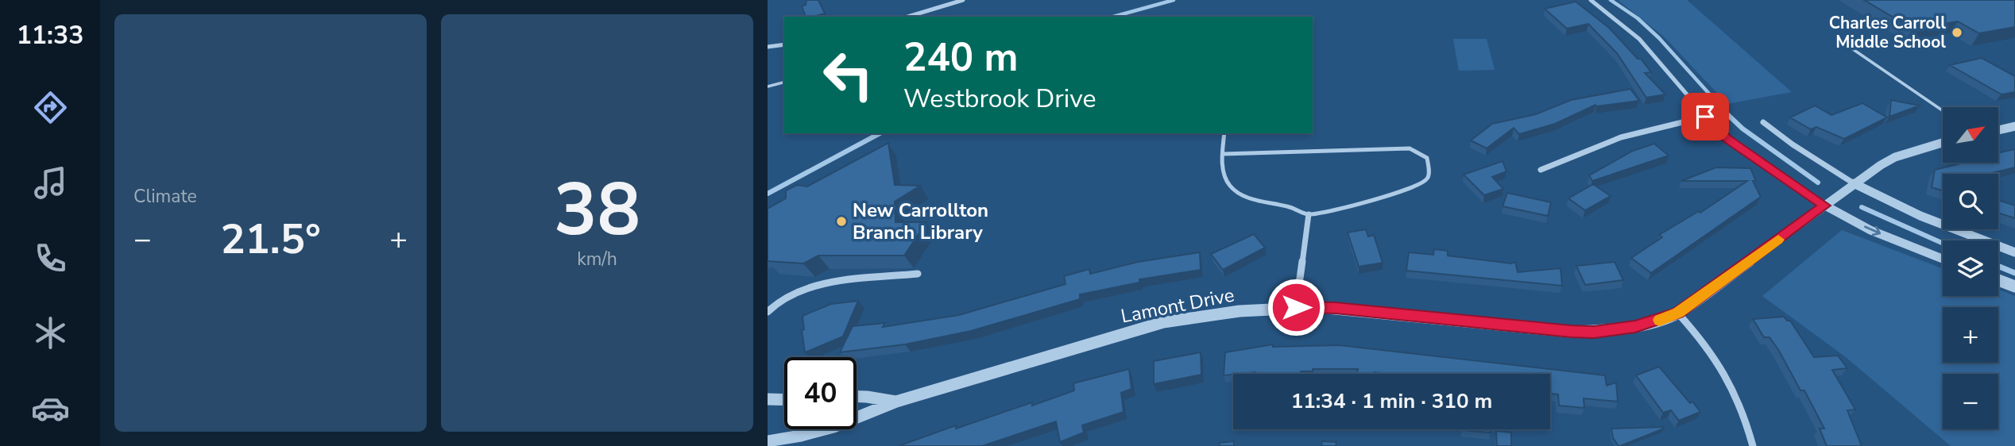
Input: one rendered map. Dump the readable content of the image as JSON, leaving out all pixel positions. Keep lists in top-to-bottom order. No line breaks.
{"streets":{"street":["Lamont Drive"]},"places":["Charles Carroll Middle School","New Carrollton Branch Library"],"north":"top right","page":{"tabs":"11:33","tile":["Climate",["38","km/h"]],"turn":["240 m","Westbrook Drive"],"map_buttons":["+","−"],"heat":["−","21.5°","+"],"limit":"40","trip":"11:34 · 1 min · 310 m"}}
